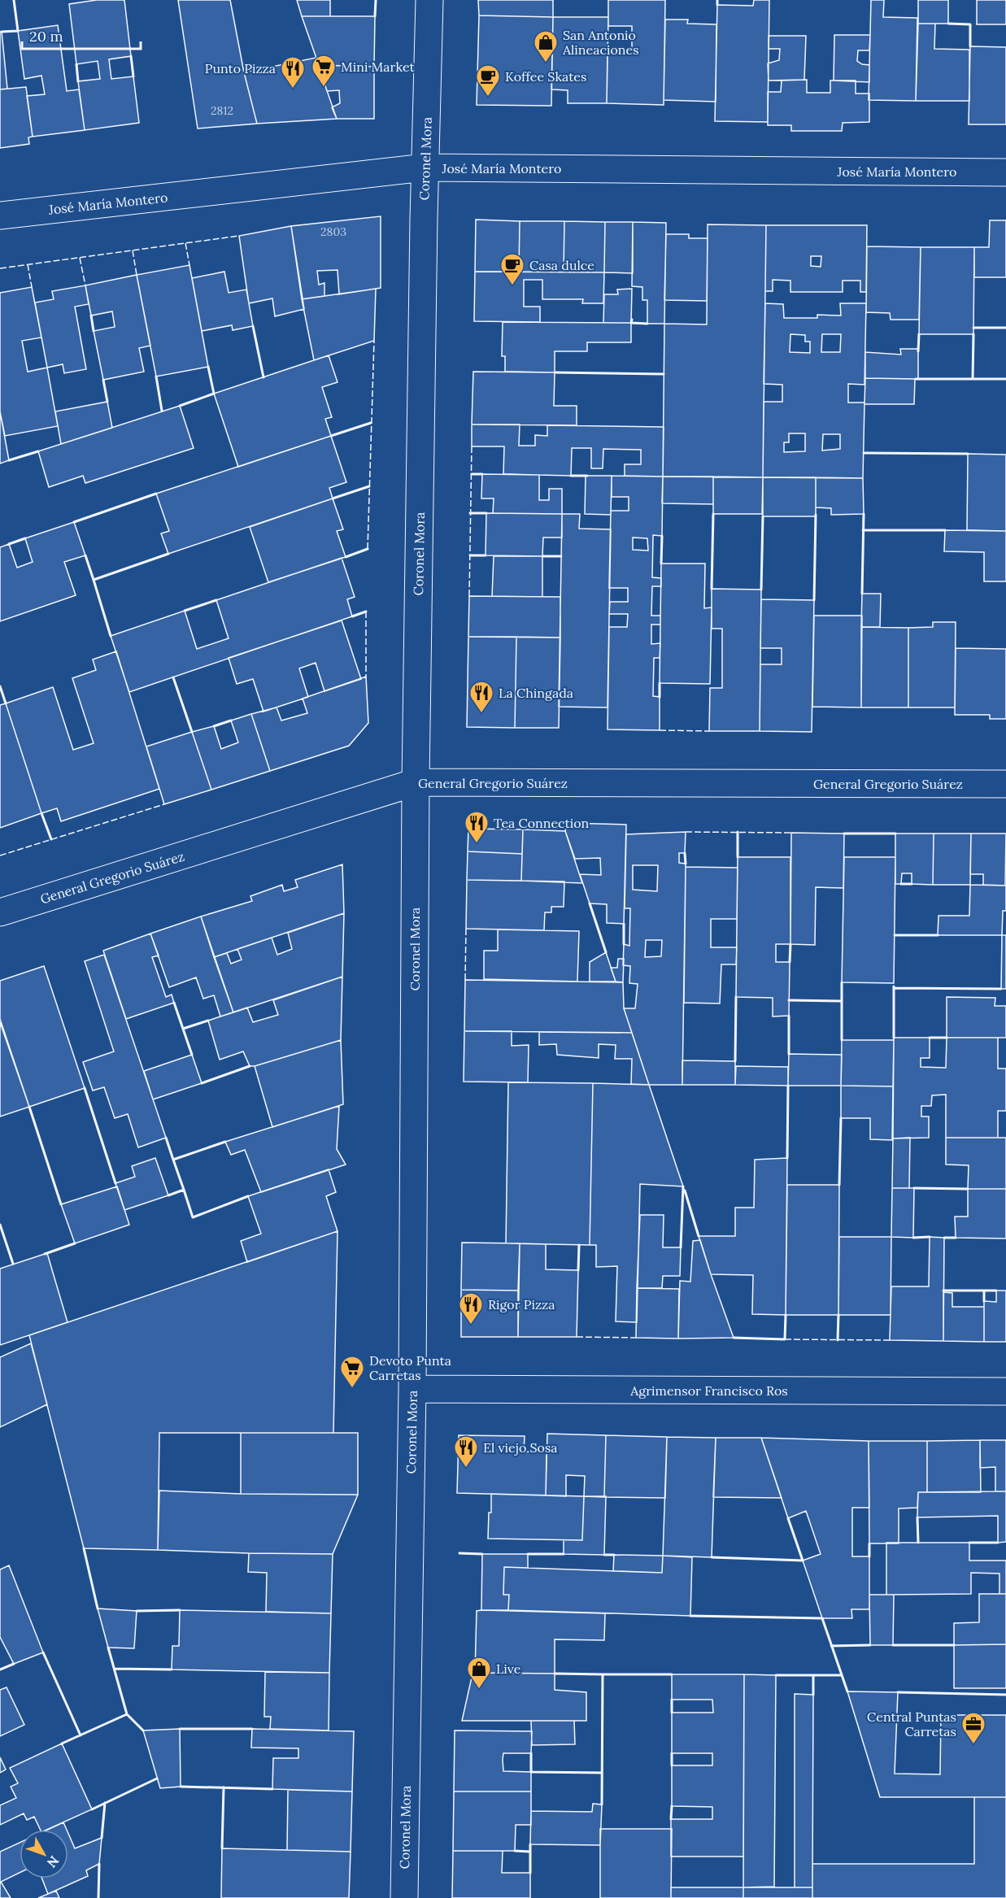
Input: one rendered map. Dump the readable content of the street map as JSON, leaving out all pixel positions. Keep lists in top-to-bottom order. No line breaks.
{"streets":{"street":["Coronel Mora","José María Montero","General Gregorio Suárez","Agrimensor Francisco Ros"]},"crossings":[["Coronel Mora","José María Montero"],["Coronel Mora","General Gregorio Suárez"],["Coronel Mora","Agrimensor Francisco Ros"]],"places":{"shop":["San Antonio Alineaciones","Live"],"supermarket":["Mini Market","Devoto Punta Carretas"],"restaurant":["Punto Pizza","La Chingada","Tea Connection","Rigor Pizza","El viejo Sosa"],"cafe":["Koffee Skates","Casa dulce"],"office":["Central Puntas Carretas"]},"house_numbers":["2812","2803"],"scale_bar":"20 m","north":"bottom right"}
